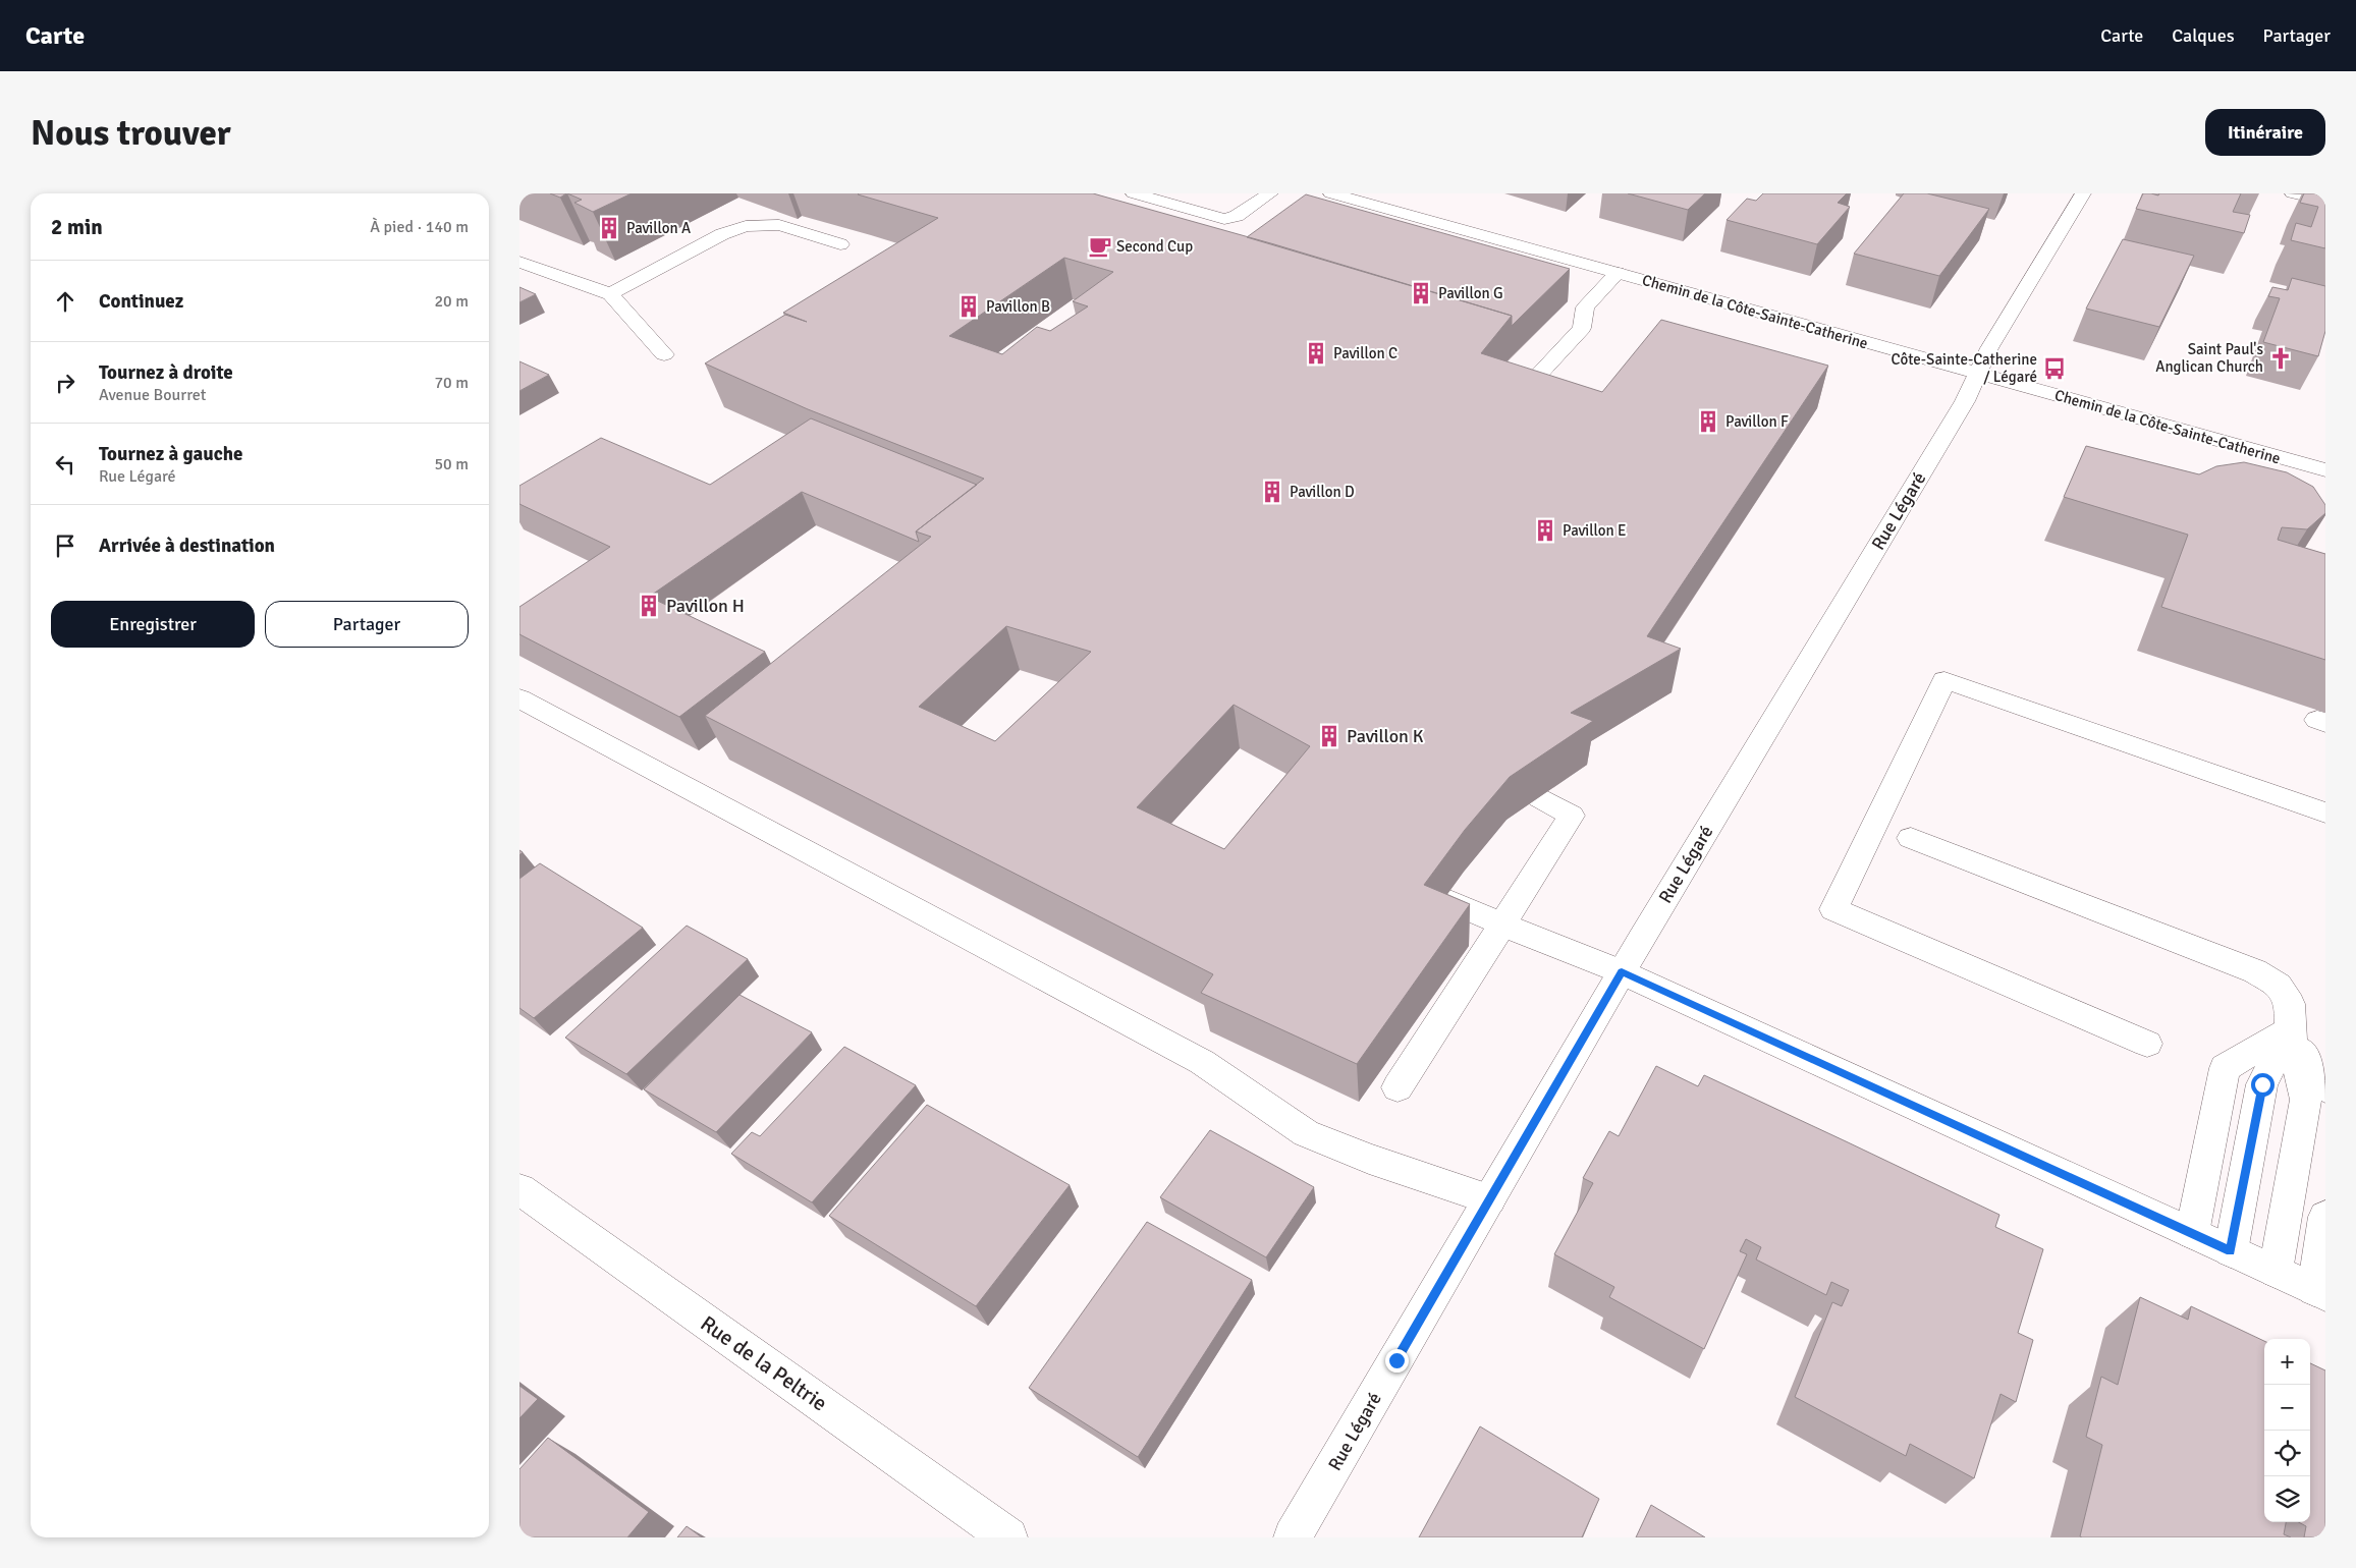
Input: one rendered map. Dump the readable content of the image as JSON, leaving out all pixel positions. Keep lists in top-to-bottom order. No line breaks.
{"streets":{"street":["Chemin de la Côte-Sainte-Catherine","Rue Légaré","Rue de la Peltrie"]},"crossings":[["Chemin de la Côte-Sainte-Catherine","Rue Légaré"]],"places":{"building":["Pavillon A","Pavillon G","Pavillon B","Pavillon C","Pavillon F","Pavillon D","Pavillon E","Pavillon H","Pavillon K"],"cafe":["Second Cup"],"church":["Saint Paul's Anglican Church"],"bus stop":["Côte-Sainte-Catherine / Légaré"]},"page":{"header":"Carte","nav":["Carte","Calques","Partager"],"buttons":["Itinéraire",["Enregistrer","Partager"]],"title":"Nous trouver","heading":["2 min","À pied · 140 m"],"list":[["Continuez","20 m"],["Tournez à droite","Avenue Bourret","70 m"],["Tournez à gauche","Rue Légaré","50 m"],"Arrivée à destination"],"map_buttons":["+","−"]}}
